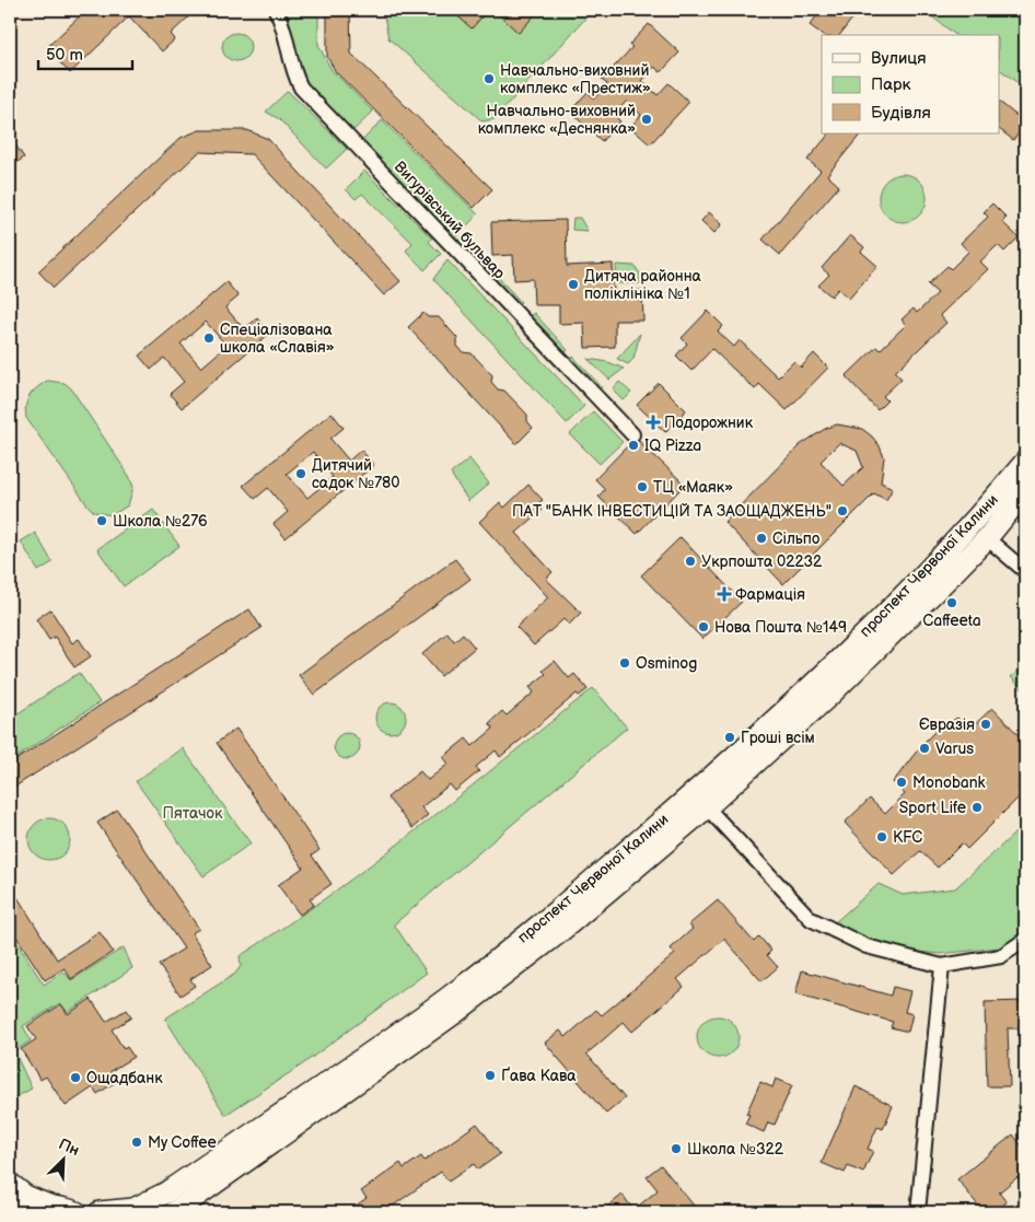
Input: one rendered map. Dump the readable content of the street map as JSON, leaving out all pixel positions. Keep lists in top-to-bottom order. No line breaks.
{"streets":{"main road":["проспект Червоної Калини"],"street":["Вигурівський бульвар"]},"parks":["Пятачок"],"places":{"other":["Навчально-виховний комплекс «Престиж»","Навчально-виховний комплекс «Деснянка»","Дитяча районна поліклініка №1","Спеціалізована школа «Славія»","IQ Pizza","Дитячий садок №780","ТЦ «Маяк»","ПАТ \"БАНК ІНВЕСТИЦІЙ ТА ЗАОЩАДЖЕНЬ\"","Школа №276","Сільпо","Укрпошта 02232","Caffeeta","Нова Пошта №149","Osminog","Євразія","Гроші всім","Varus","Monobank","Sport Life","KFC","Ґава Кава","Ощадбанк","My Coffee","Школа №322"],"health":["Подорожник","Фармація"]},"legend":["Вулиця","Парк","Будівля"],"scale_bar":"50 m","north":"top right"}
